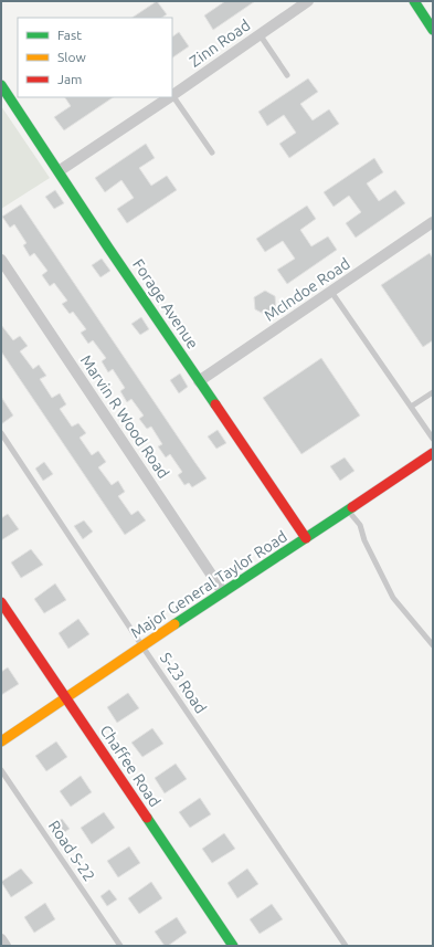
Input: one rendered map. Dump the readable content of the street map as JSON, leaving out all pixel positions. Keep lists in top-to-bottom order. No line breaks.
{"streets":{"street":["Zinn Road","McIndoe Road","Forage Avenue","Marvin R Wood Road","Major General Taylor Road","Chaffee Road"],"lane":["S-23 Road","Road S-22"]},"crossings":[["Zinn Road","Forage Avenue"],["McIndoe Road","Forage Avenue"],["Forage Avenue","Major General Taylor Road"],["Marvin R Wood Road","Major General Taylor Road"],["Major General Taylor Road","S-23 Road"],["Major General Taylor Road","Chaffee Road"]],"legend":["Fast","Slow","Jam"]}
